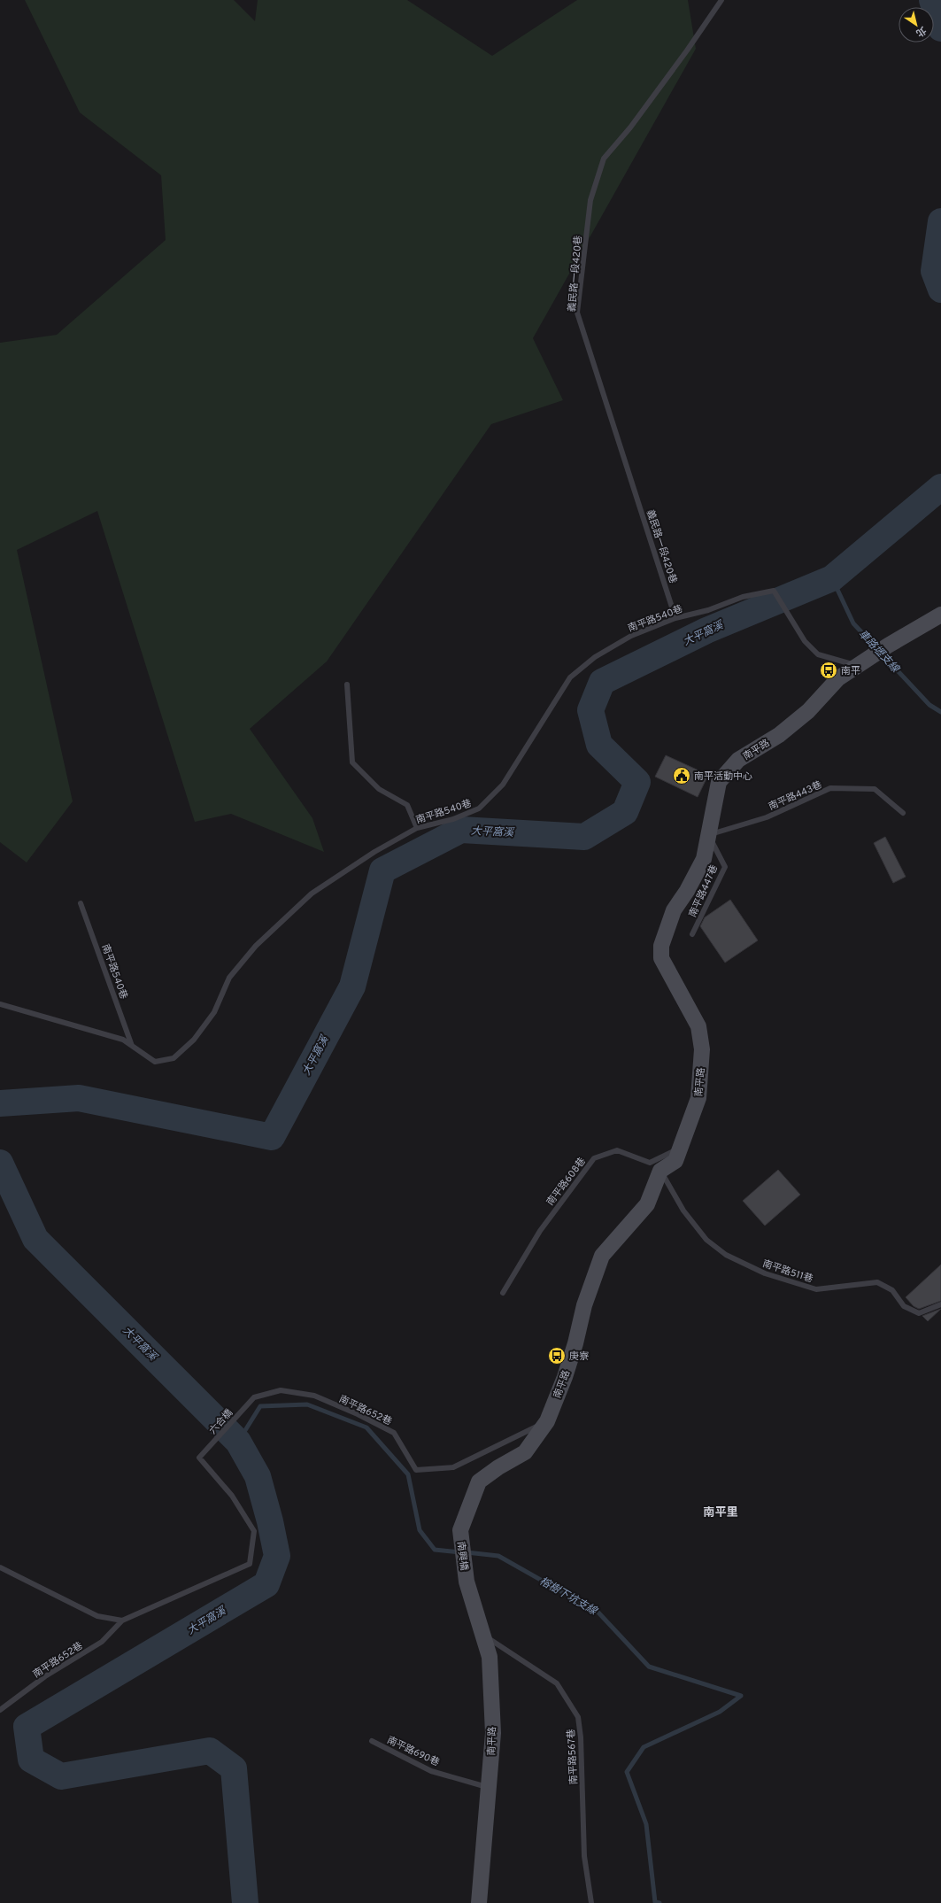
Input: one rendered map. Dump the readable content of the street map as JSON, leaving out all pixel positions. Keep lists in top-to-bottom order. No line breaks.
{"streets":{"street":["南平路","南興橋"],"lane":["義民路一段420巷","南平路540巷","南平路443巷","南平路447巷","南平路608巷","南平路511巷","南平路652巷","六合橋","南平路690巷","南平路567巷"]},"crossings":[["義民路一段420巷","南平路540巷"],["南平路540巷","南平路"],["南平路","南平路443巷"],["南平路","南平路447巷"],["南平路","南平路608巷"],["南平路","南平路511巷"],["南平路","南平路652巷"],["南平路","南興橋"],["南平路","南平路690巷"],["南平路","南平路567巷"],["南平路443巷","南平路447巷"],["南平路652巷","六合橋"]],"districts":["南平里"],"water":["大平窩溪","車路壢支線","榕樹下坑支線"],"places":{"bus stop":["南平","庚寮"],"public building":["南平活動中心"]},"north":"bottom right"}
